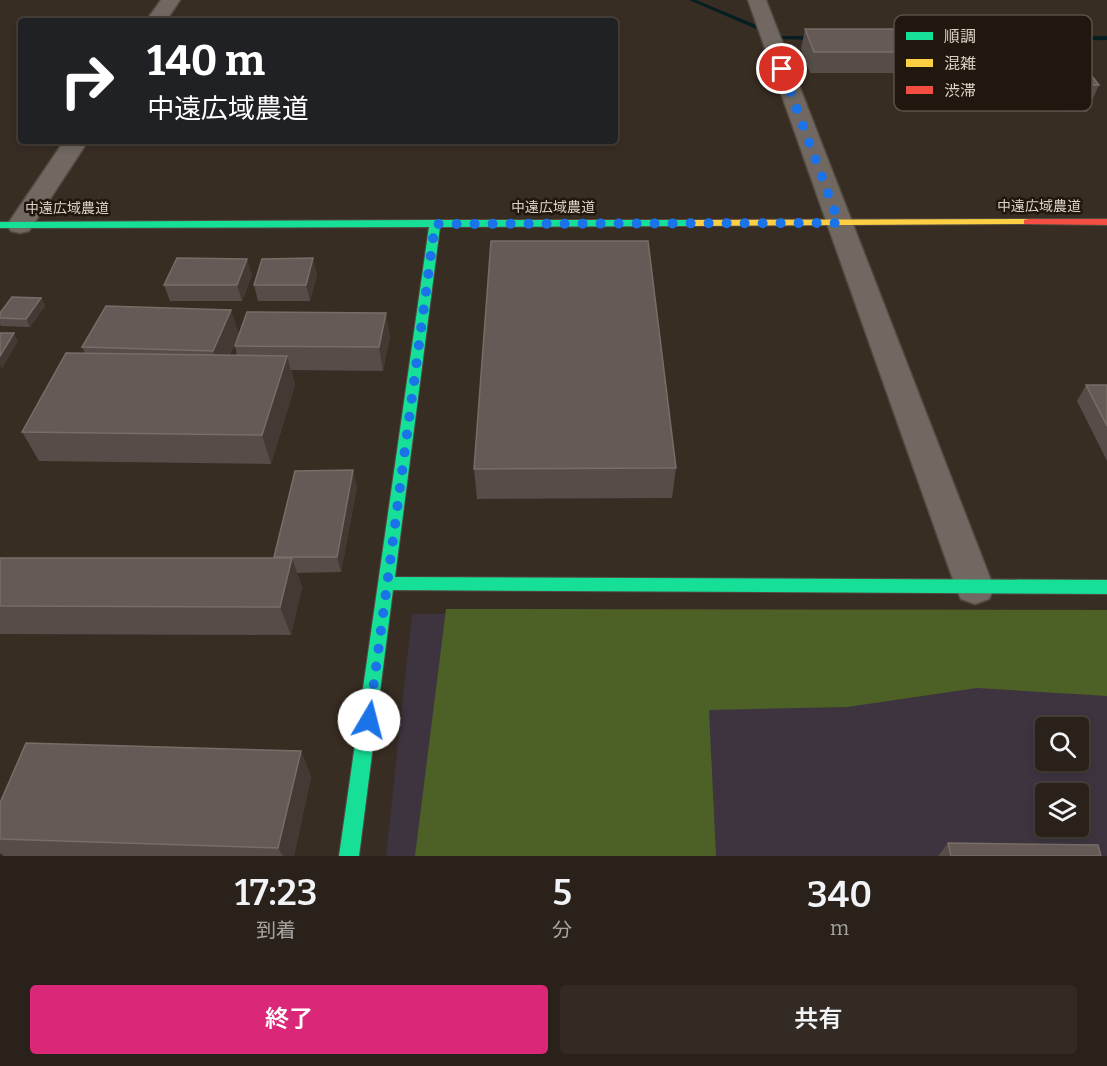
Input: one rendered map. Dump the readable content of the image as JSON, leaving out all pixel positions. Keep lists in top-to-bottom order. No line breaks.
{"streets":{"street":["中遠広域農道"]},"legend":["順調","混雑","渋滞"],"page":{"turn":["140 m","中遠広域農道"],"eta":["17:23","到着","5","分","340","m"],"buttons":["終了","共有"]}}
